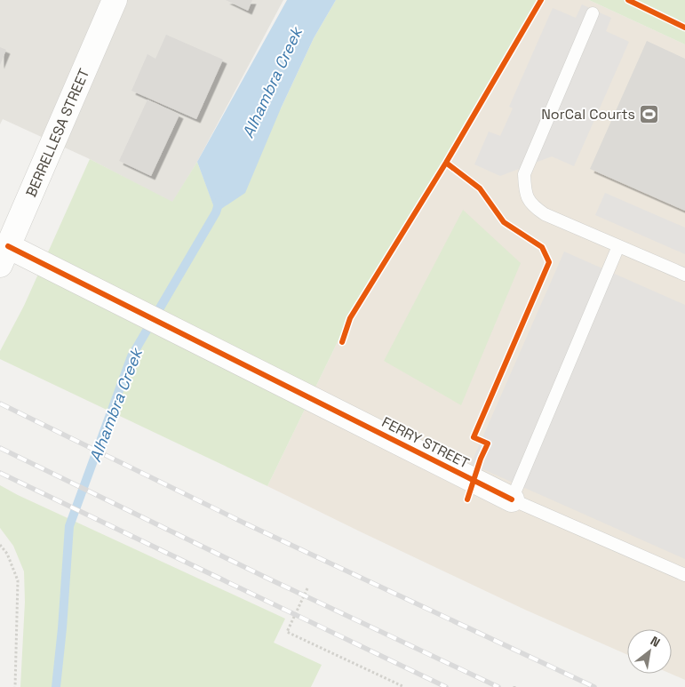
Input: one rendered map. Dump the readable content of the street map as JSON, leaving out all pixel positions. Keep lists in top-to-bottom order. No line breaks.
{"streets":{"street":["BERRELLESA STREET","FERRY STREET"]},"crossings":[["BERRELLESA STREET","FERRY STREET"]],"water":["Alhambra Creek"],"places":{"sports":["NorCal Courts"]},"north":"top right"}
